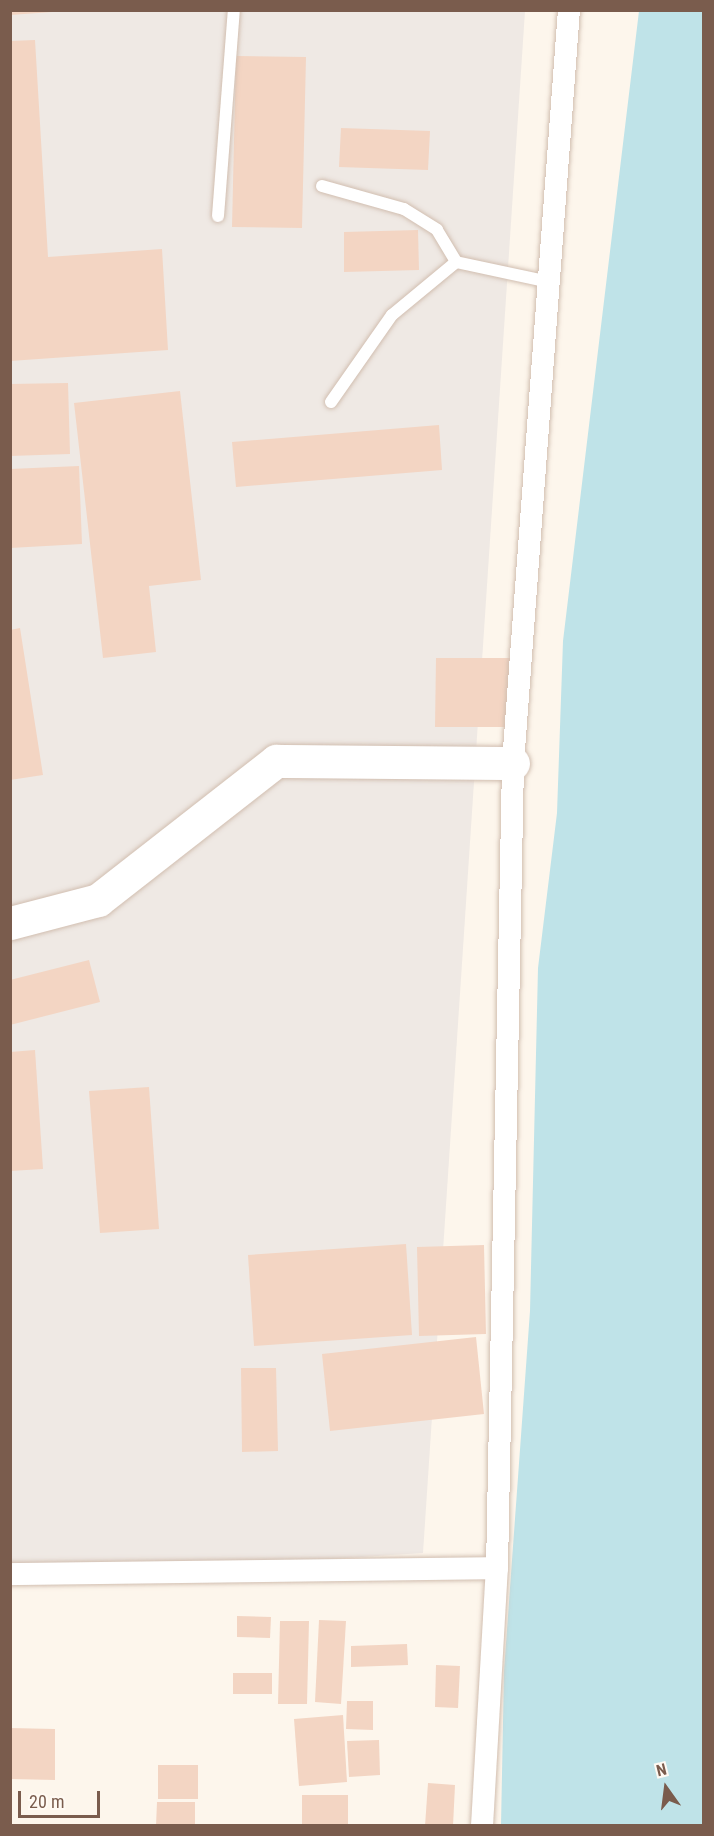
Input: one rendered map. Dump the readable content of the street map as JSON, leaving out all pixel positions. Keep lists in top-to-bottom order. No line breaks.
{"scale_bar":"20 m","north":"top"}
